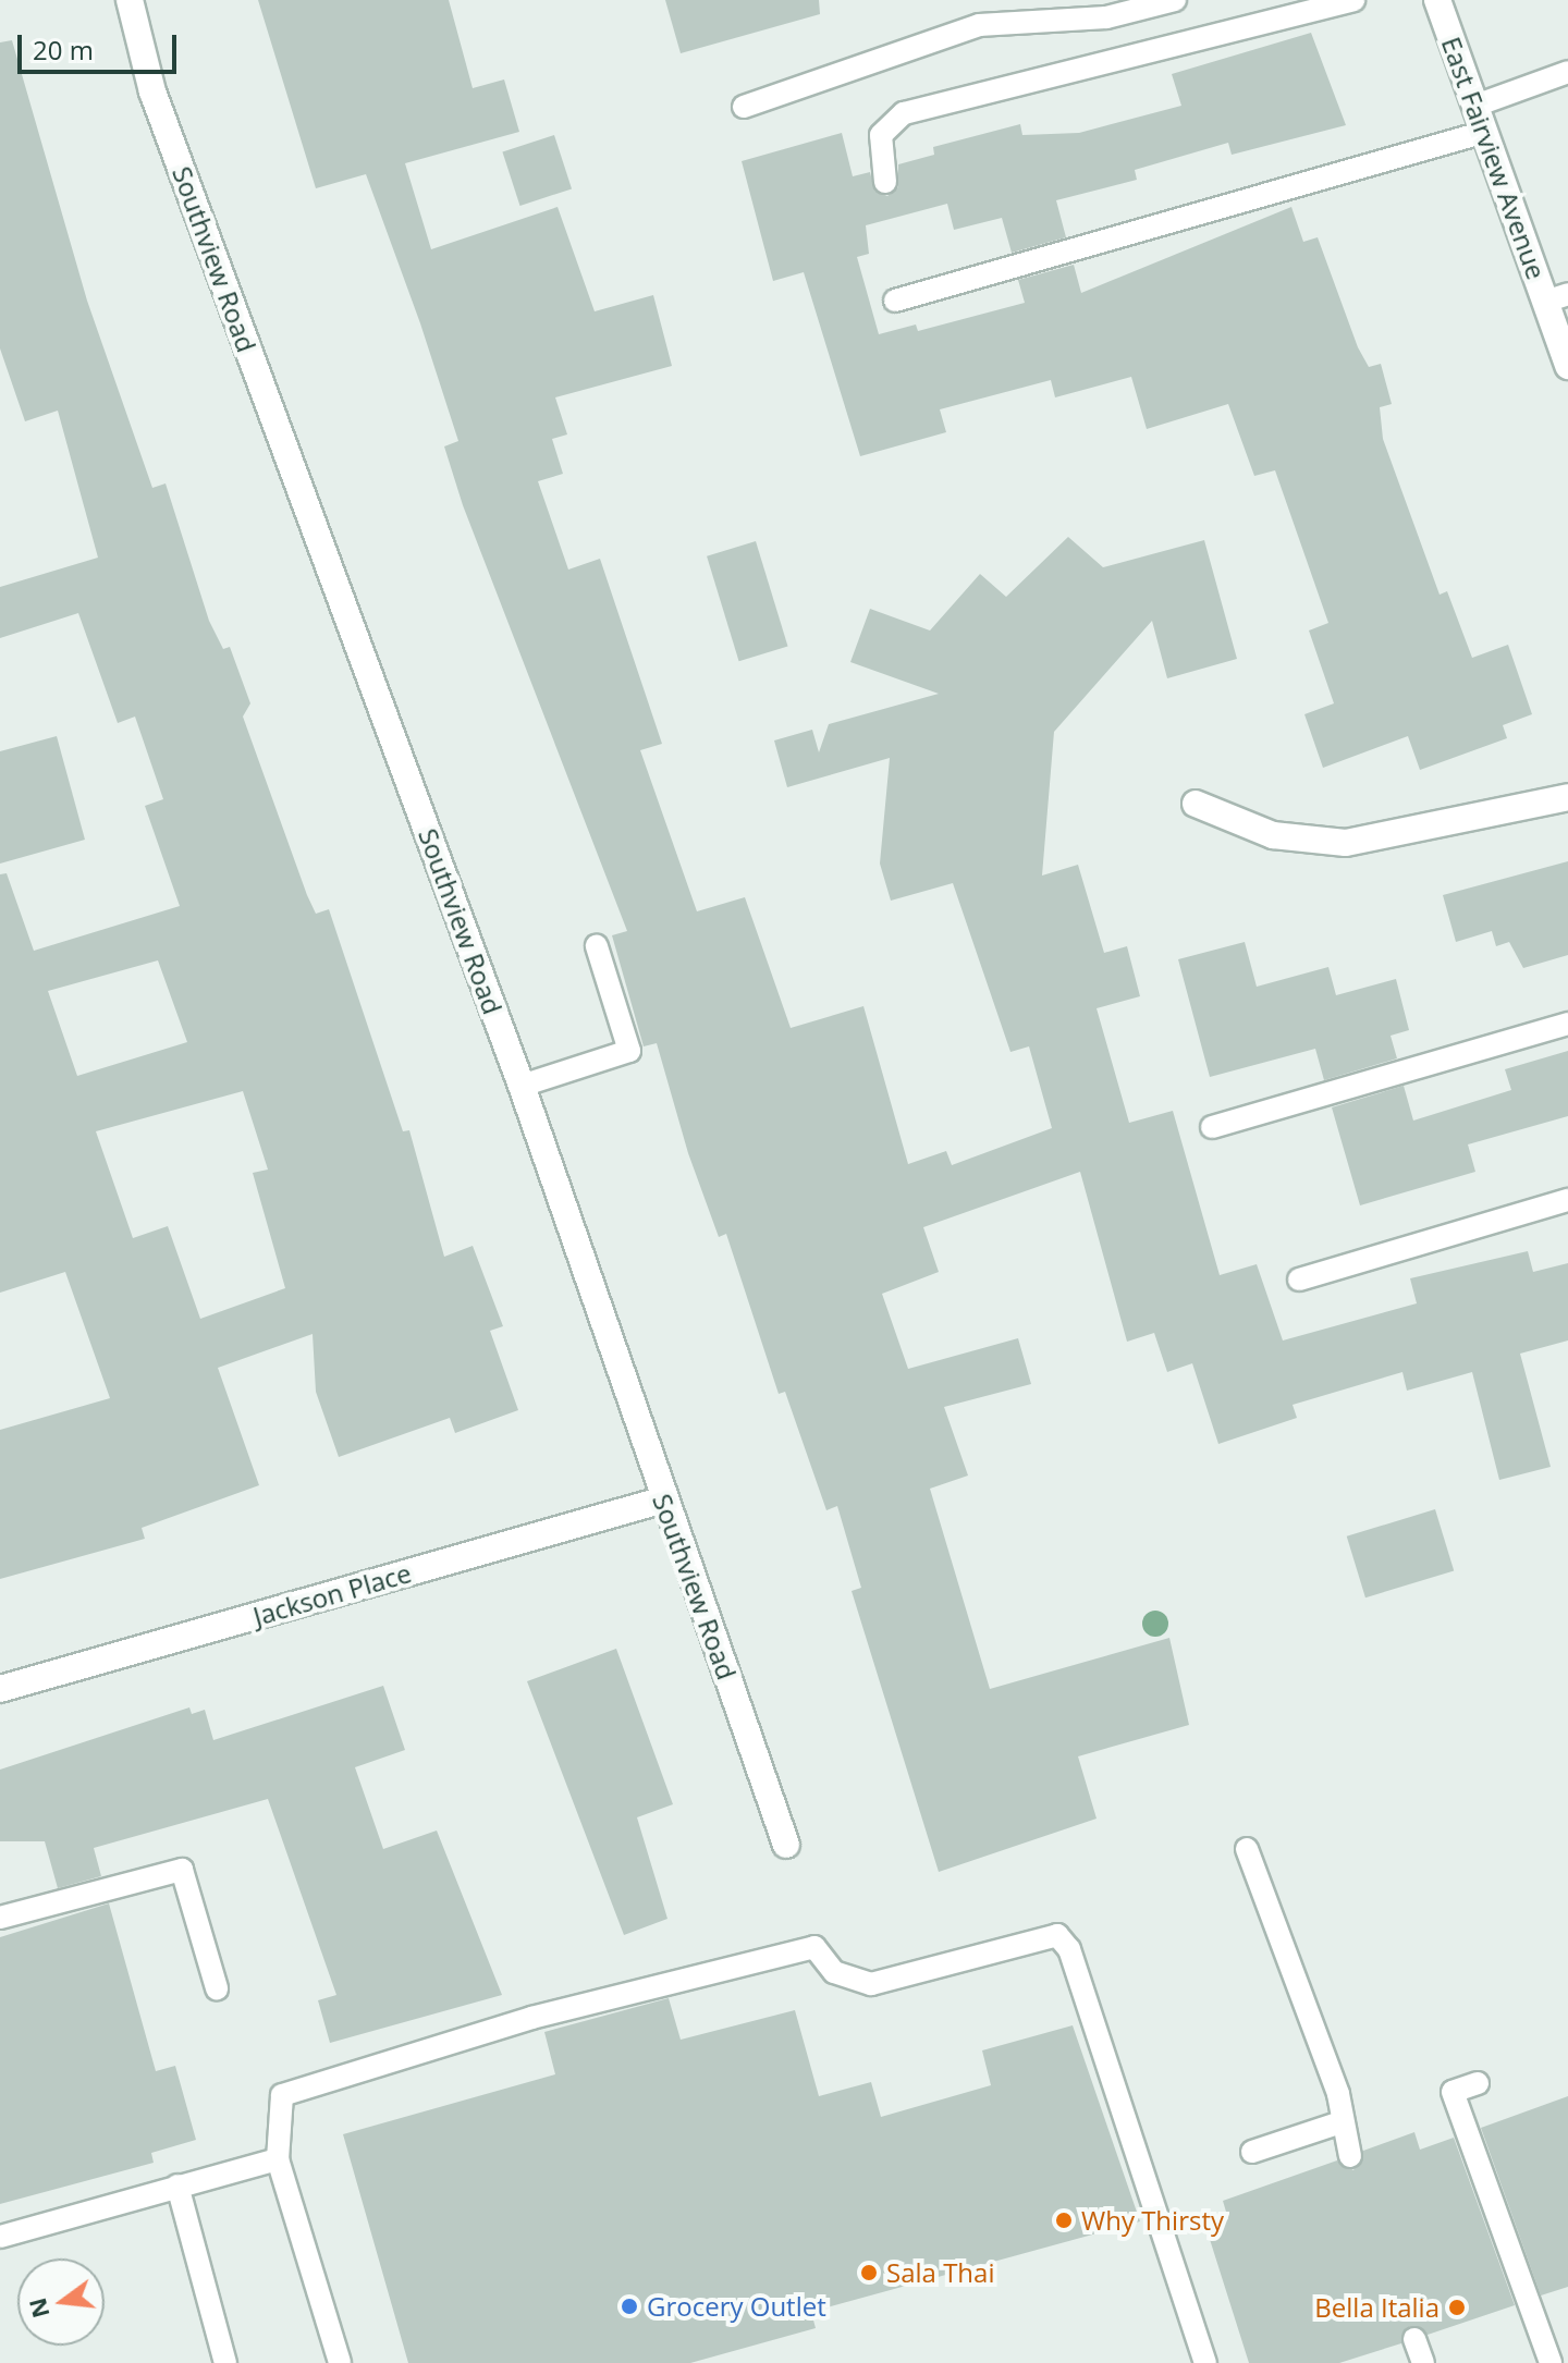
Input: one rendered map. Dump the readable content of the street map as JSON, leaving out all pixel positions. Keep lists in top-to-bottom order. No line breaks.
{"streets":{"street":["East Fairview Avenue","Southview Road","Jackson Place"]},"crossings":[["Southview Road","Jackson Place"]],"places":["Why Thirsty","Sala Thai","Grocery Outlet","Bella Italia"],"scale_bar":"20 m","north":"left"}
